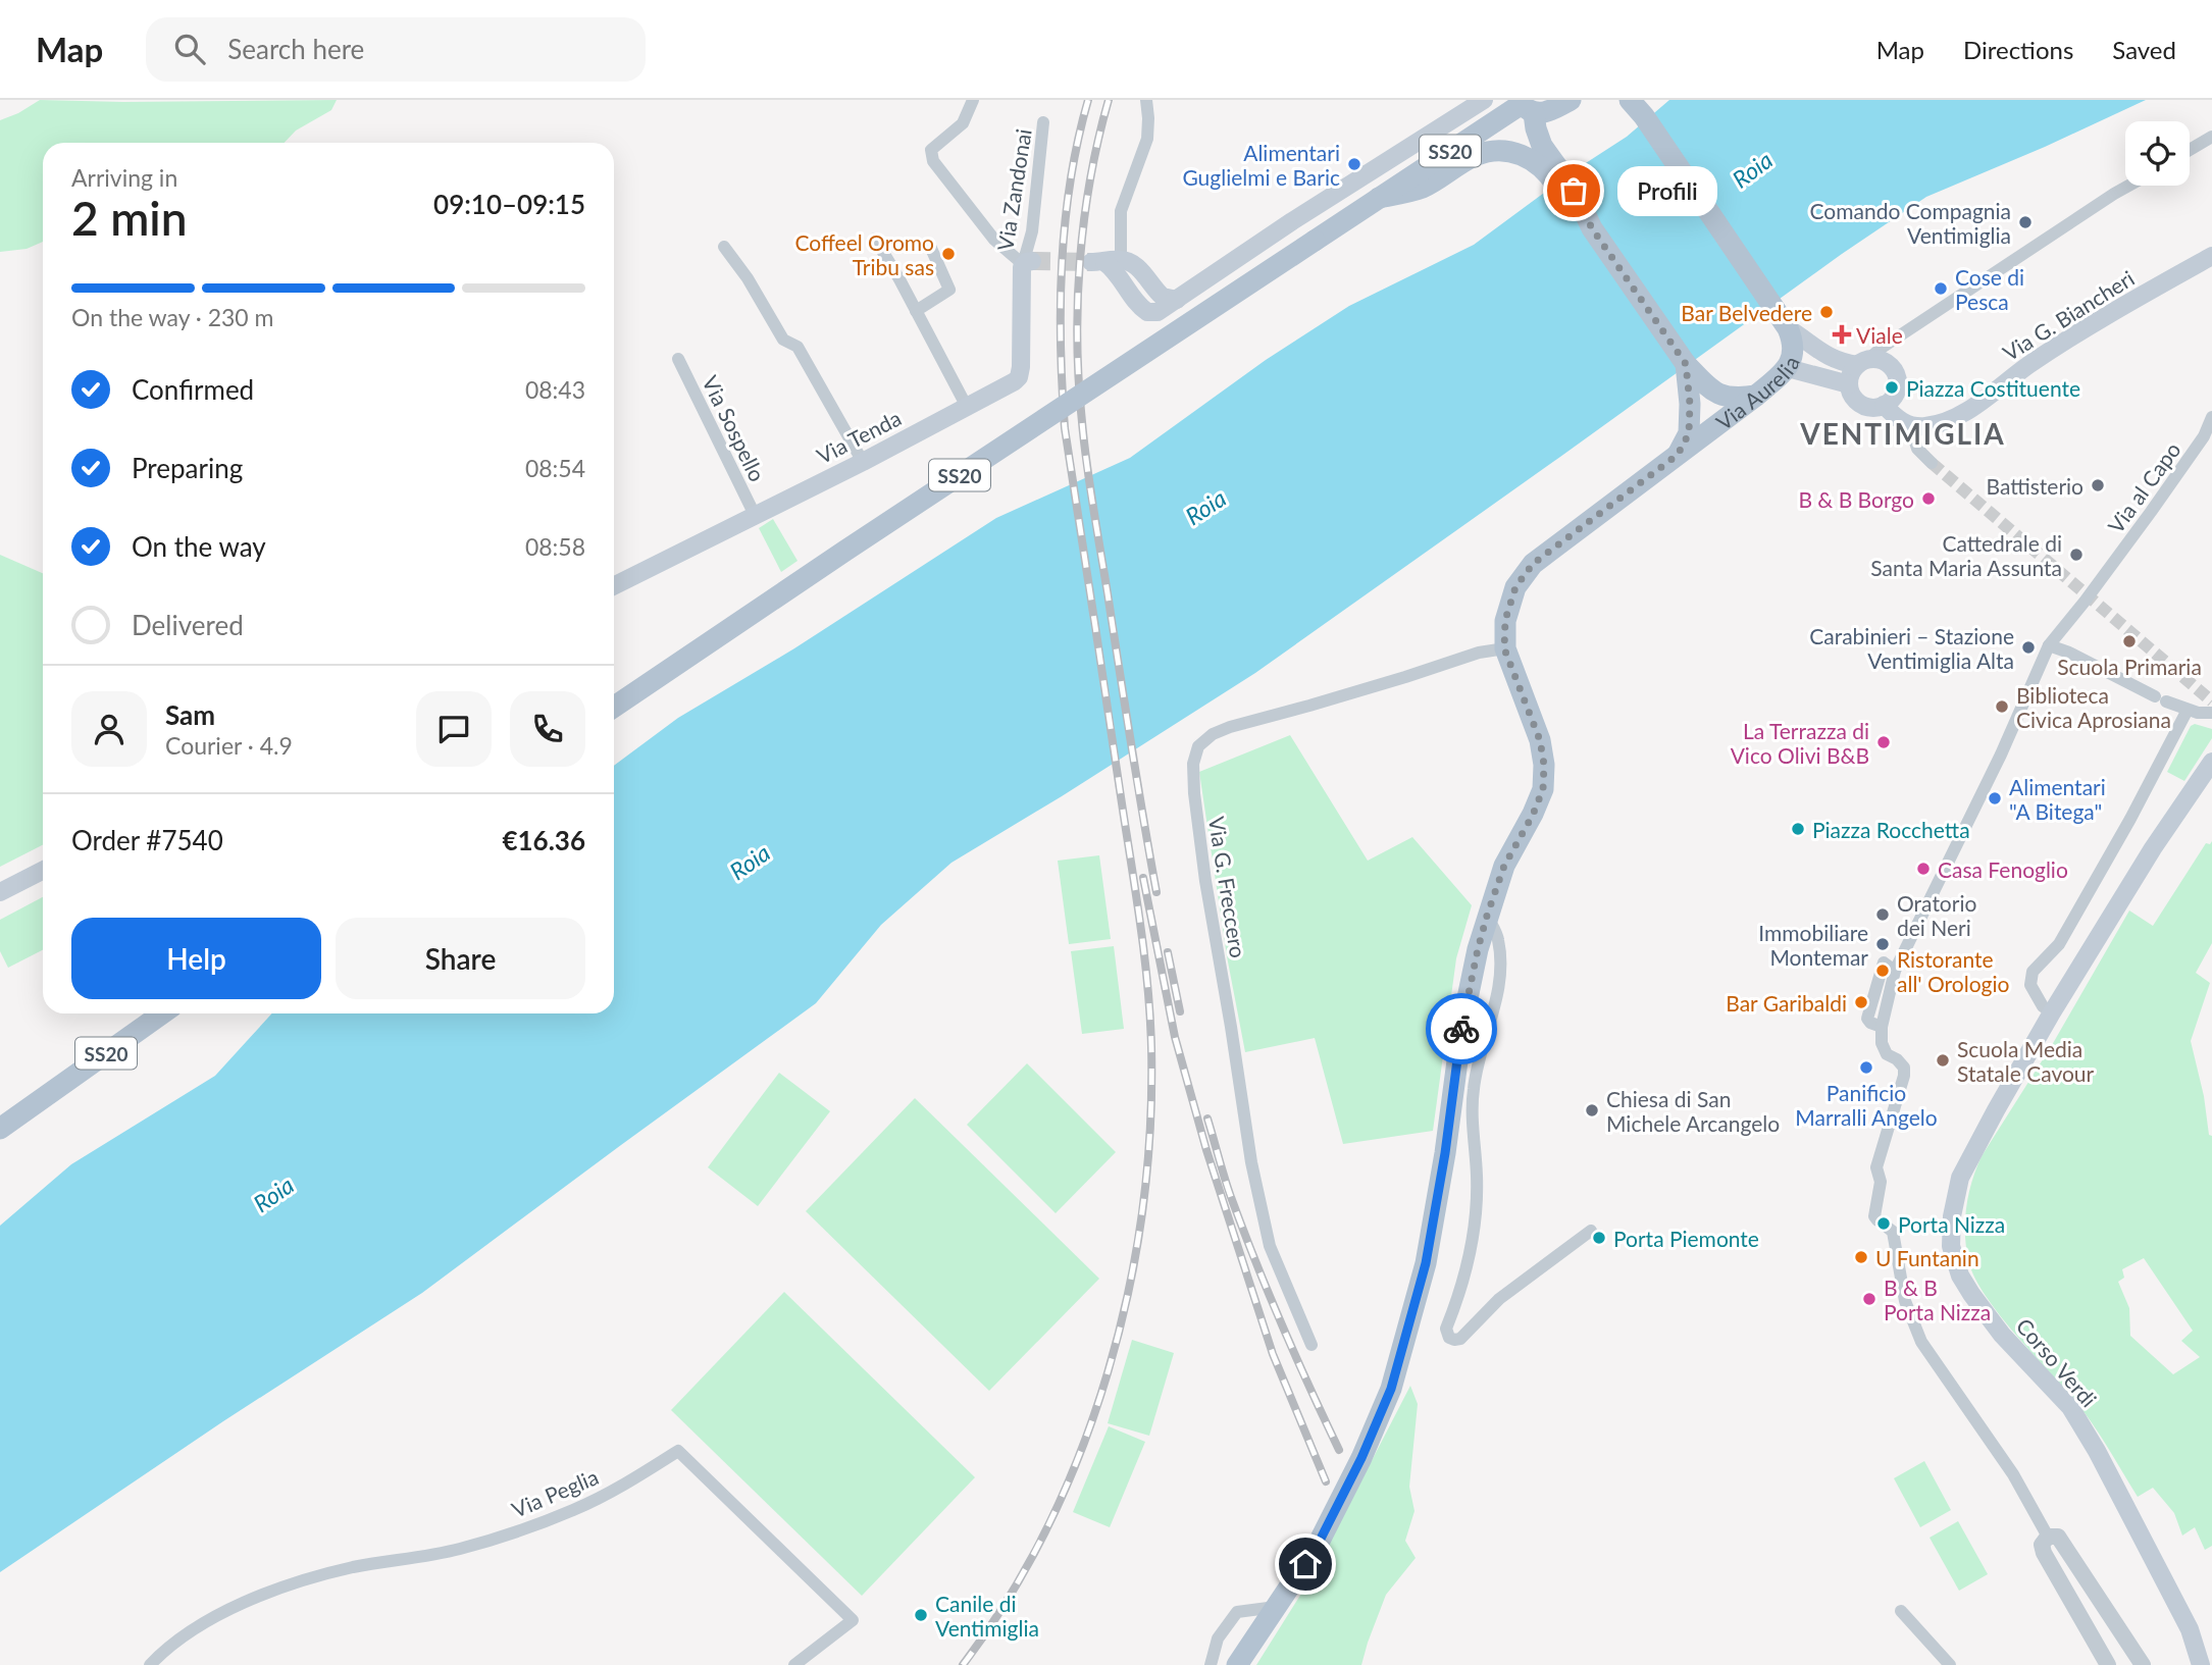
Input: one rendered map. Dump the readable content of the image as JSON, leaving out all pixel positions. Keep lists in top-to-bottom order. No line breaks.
{"streets":{"main road":["SS20","Via G. Biancheri","Via Aurelia","Via Tenda","Corso Verdi"],"street":["Via Zandonai","Via Sospello","Via al Capo","Via G. Freccero","Via Peglia"]},"crossings":[["Via Zandonai","Via Tenda"],["Via Aurelia","Via G. Freccero"],["Via Sospello","Via Tenda"]],"districts":["VENTIMIGLIA"],"water":["Roia"],"places":{"other":["Alimentari Guglielmi e Baric","Profili","Comando Compagnia Ventimiglia","Coffeel Oromo Tribu sas","Cose di Pesca","Bar Belvedere","Piazza Costituente","Battisterio","B & B Borgo","Cattedrale di Santa Maria Assunta","Scuola Primaria","Carabinieri – Stazione Ventimiglia Alta","Biblioteca Civica Aprosiana","La Terrazza di Vico Olivi B&B","Alimentari \"A Bitega\"","Piazza Rocchetta","Casa Fenoglio","Oratorio dei Neri","Immobiliare Montemar","Ristorante all' Orologio","Bar Garibaldi","Scuola Media Statale Cavour","Panificio Marralli Angelo","Chiesa di San Michele Arcangelo","Porta Nizza","Porta Piemonte","U Funtanin","B & B Porta Nizza","Canile di Ventimiglia"],"health":["Viale"]},"page":{"header":"Map","search":"Search here","nav":["Map","Directions","Saved"],"heading":["2 min","Arriving in","09:10–09:15"],"panel":["Sam","Courier · 4.9","Order #7540","€16.36"],"bubble":"Profili","bar":"On the way · 230 m","list":[["Confirmed","08:43"],["Preparing","08:54"],["On the way","08:58"],"Delivered"],"buttons":["Help","Share"]}}
